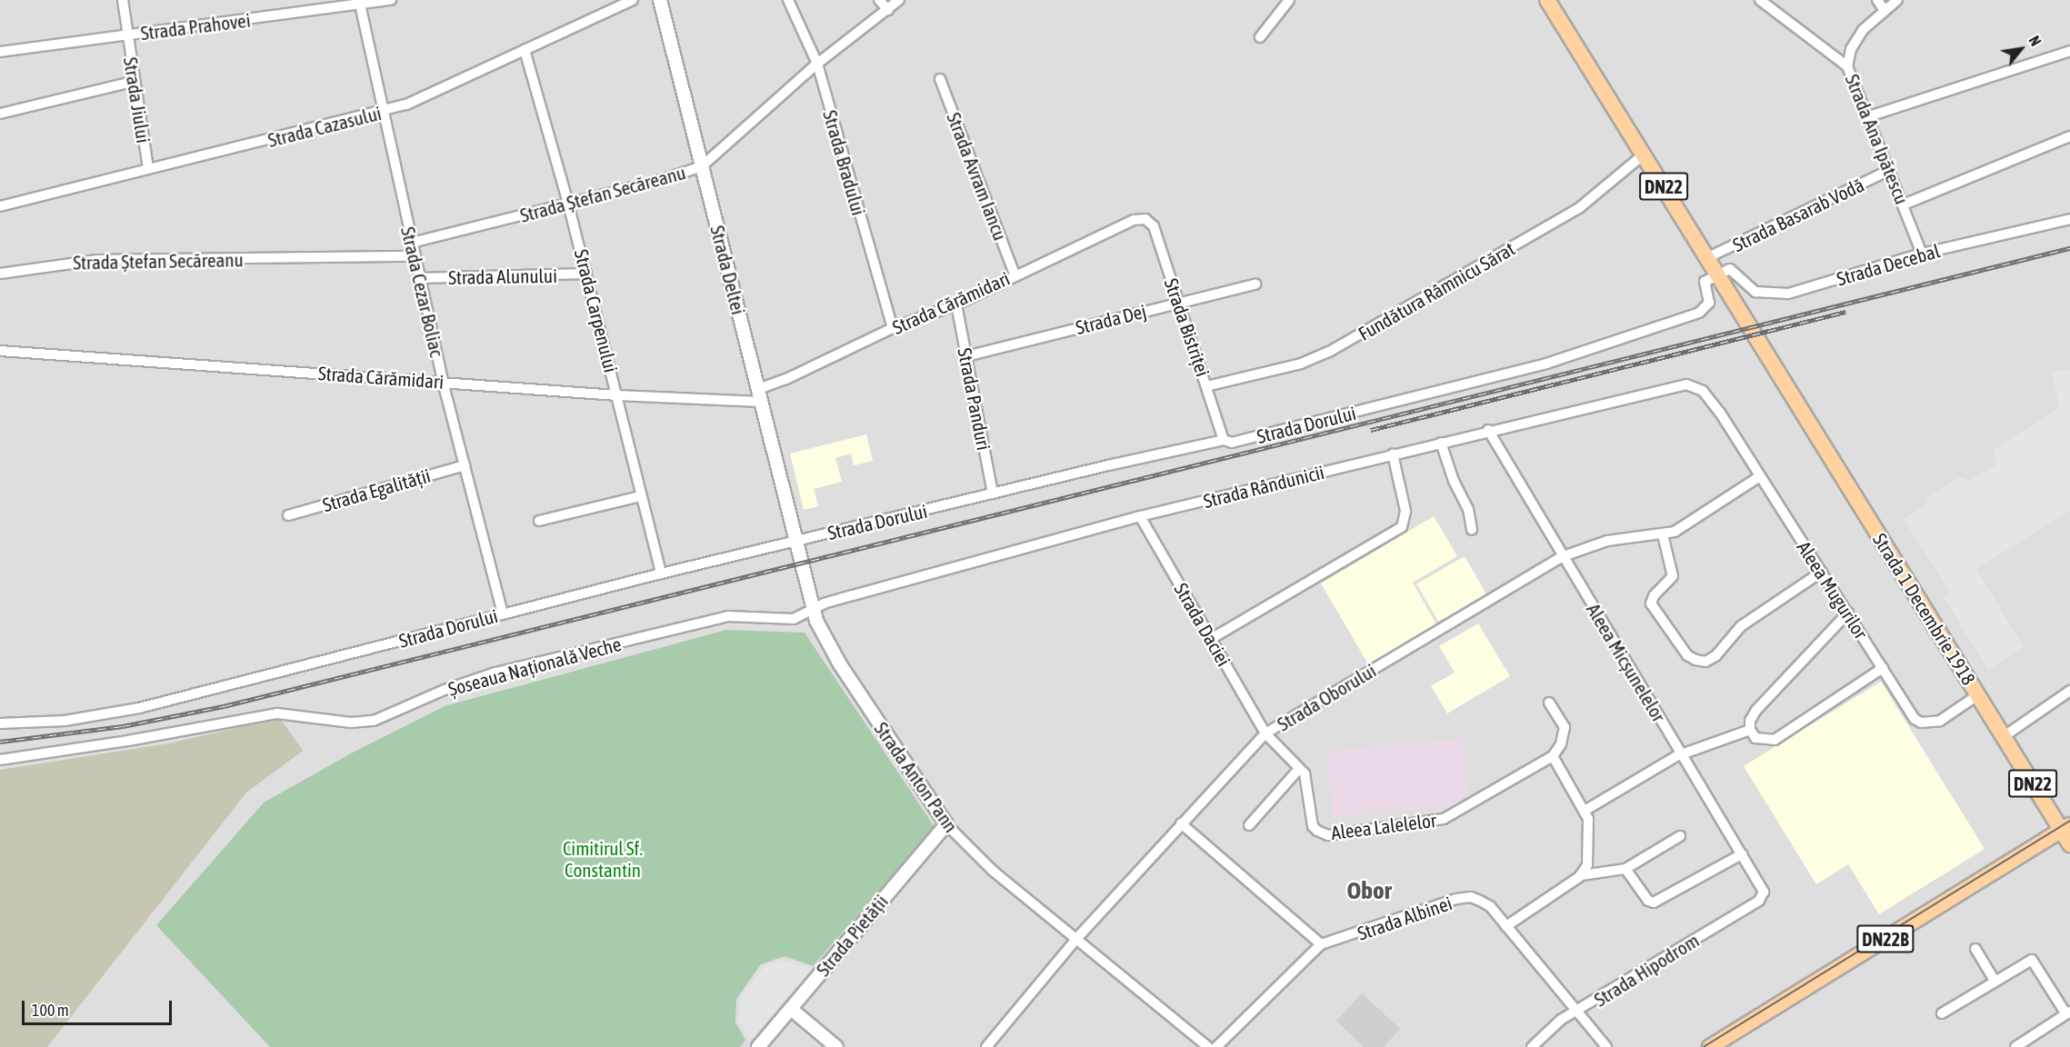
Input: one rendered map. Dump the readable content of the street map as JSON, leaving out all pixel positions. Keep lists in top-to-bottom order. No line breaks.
{"streets":{"main road":["DN22","Strada 1 Decembrie 1918","DN22B"],"street":["Strada Prahovei","Strada Jiului","Strada Cazasului","Strada Ana Ipătescu","Strada Bradului","Strada Avram Iancu","Strada Ștefan Secăreanu","Strada Basarab Vodă","Strada Decebal","Strada Deltei","Strada Alunului","Fundătura Râmnicu Sărat","Strada Cezar Boliac","Strada Cărămidari","Strada Carpenului","Strada Dej","Strada Bistriței","Strada Panduri","Strada Dorului","Strada Rândunicii","Strada Egalității","Aleea Mugurilor","Strada Daciei","Aleea Micșunelelor","Șoseaua Națională Veche","Strada Oborului","Strada Anton Pann","Aleea Lalelelor","Strada Albinei","Strada Pietății","Strada Hipodrom"]},"crossings":[["Strada Prahovei","Strada Jiului"],["Strada Prahovei","Strada Cezar Boliac"],["Strada Jiului","Strada Cazasului"],["Strada Cazasului","Strada Cezar Boliac"],["Strada Cazasului","Strada Carpenului"],["Strada Ana Ipătescu","Strada Basarab Vodă"],["Strada Ana Ipătescu","Strada Decebal"],["Strada Bradului","Strada Ștefan Secăreanu"],["Strada Bradului","Strada Cărămidari"],["Strada Avram Iancu","Strada Cărămidari"],["DN22","Strada Basarab Vodă"],["DN22","Strada Decebal"],["DN22","Fundătura Râmnicu Sărat"],["DN22","Strada Dorului"],["DN22","Strada 1 Decembrie 1918"],["Strada Ștefan Secăreanu","Strada Deltei"],["Strada Ștefan Secăreanu","Strada Cezar Boliac"],["Strada Ștefan Secăreanu","Strada Carpenului"],["Strada Decebal","Strada Dorului"],["Strada Decebal","Strada 1 Decembrie 1918"],["Strada Deltei","Strada Cărămidari"],["Strada Deltei","Strada Dorului"],["Strada Deltei","Strada Anton Pann"],["Strada Alunului","Strada Cezar Boliac"],["Strada Alunului","Strada Carpenului"],["Fundătura Râmnicu Sărat","Strada Bistriței"],["Strada Cezar Boliac","Strada Cărămidari"],["Strada Cezar Boliac","Strada Dorului"],["Strada Cezar Boliac","Strada Egalității"],["Strada Cărămidari","Strada Carpenului"],["Strada Cărămidari","Strada Bistriței"],["Strada Cărămidari","Strada Panduri"],["Strada Carpenului","Strada Dorului"],["Strada Dej","Strada Bistriței"],["Strada Dej","Strada Panduri"],["Strada Bistriței","Strada Dorului"],["Strada Panduri","Strada Dorului"],["Strada Dorului","Strada 1 Decembrie 1918"],["Strada Dorului","Strada Anton Pann"],["Strada Rândunicii","Aleea Mugurilor"],["Strada Rândunicii","Strada Daciei"],["Strada Rândunicii","Aleea Micșunelelor"],["Strada Rândunicii","Șoseaua Națională Veche"],["Strada Rândunicii","Strada Anton Pann"],["Aleea Mugurilor","Strada 1 Decembrie 1918"],["Aleea Mugurilor","Strada Oborului"],["Strada 1 Decembrie 1918","DN22B"],["Strada Daciei","Strada Oborului"],["Strada Daciei","Aleea Lalelelor"],["Aleea Micșunelelor","Strada Oborului"],["Aleea Micșunelelor","Strada Hipodrom"],["Șoseaua Națională Veche","Strada Anton Pann"],["Strada Oborului","Strada Anton Pann"],["Strada Oborului","Aleea Lalelelor"],["Strada Anton Pann","Strada Pietății"],["Strada Albinei","Strada Hipodrom"]],"districts":["Obor"],"parks":["Cimitirul Sf. Constantin"],"scale_bar":"100 m","north":"top right"}
